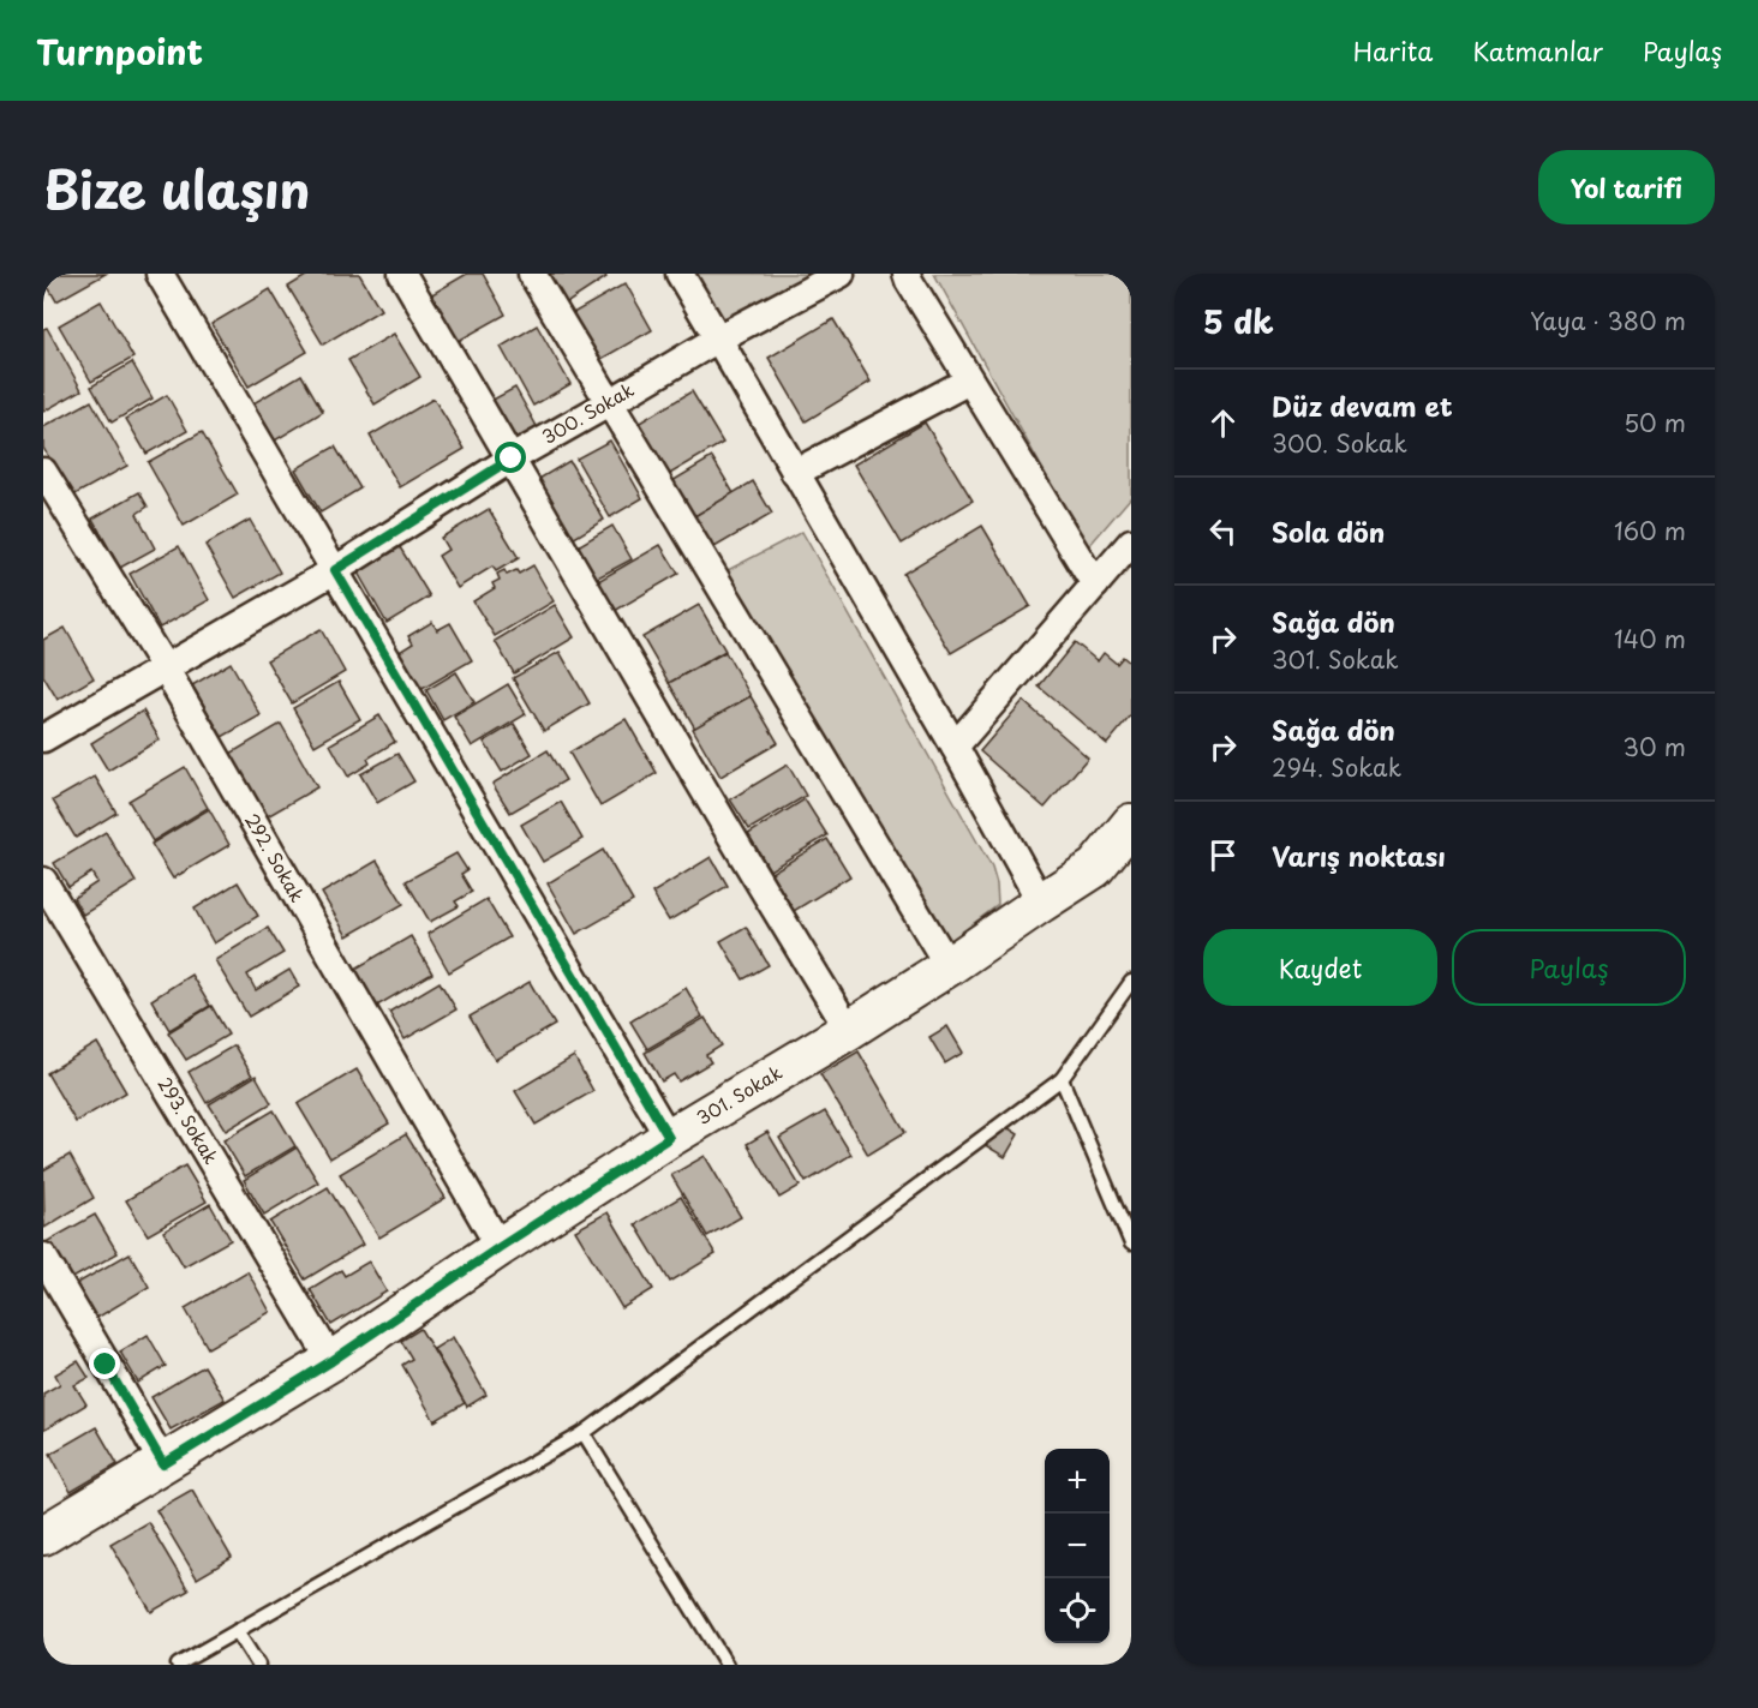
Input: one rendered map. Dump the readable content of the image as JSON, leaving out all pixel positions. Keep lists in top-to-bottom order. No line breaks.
{"streets":{"street":["300. Sokak","292. Sokak","301. Sokak","293. Sokak"]},"crossings":[["300. Sokak","292. Sokak"],["292. Sokak","301. Sokak"],["301. Sokak","293. Sokak"]],"page":{"header":"Turnpoint","nav":["Harita","Katmanlar","Paylaş"],"title":"Bize ulaşın","buttons":["Yol tarifi",["Kaydet","Paylaş"]],"heading":["5 dk","Yaya · 380 m"],"list":[["Düz devam et","300. Sokak","50 m"],["Sola dön","160 m"],["Sağa dön","301. Sokak","140 m"],["Sağa dön","294. Sokak","30 m"],"Varış noktası"],"map_buttons":["+","−"]}}
